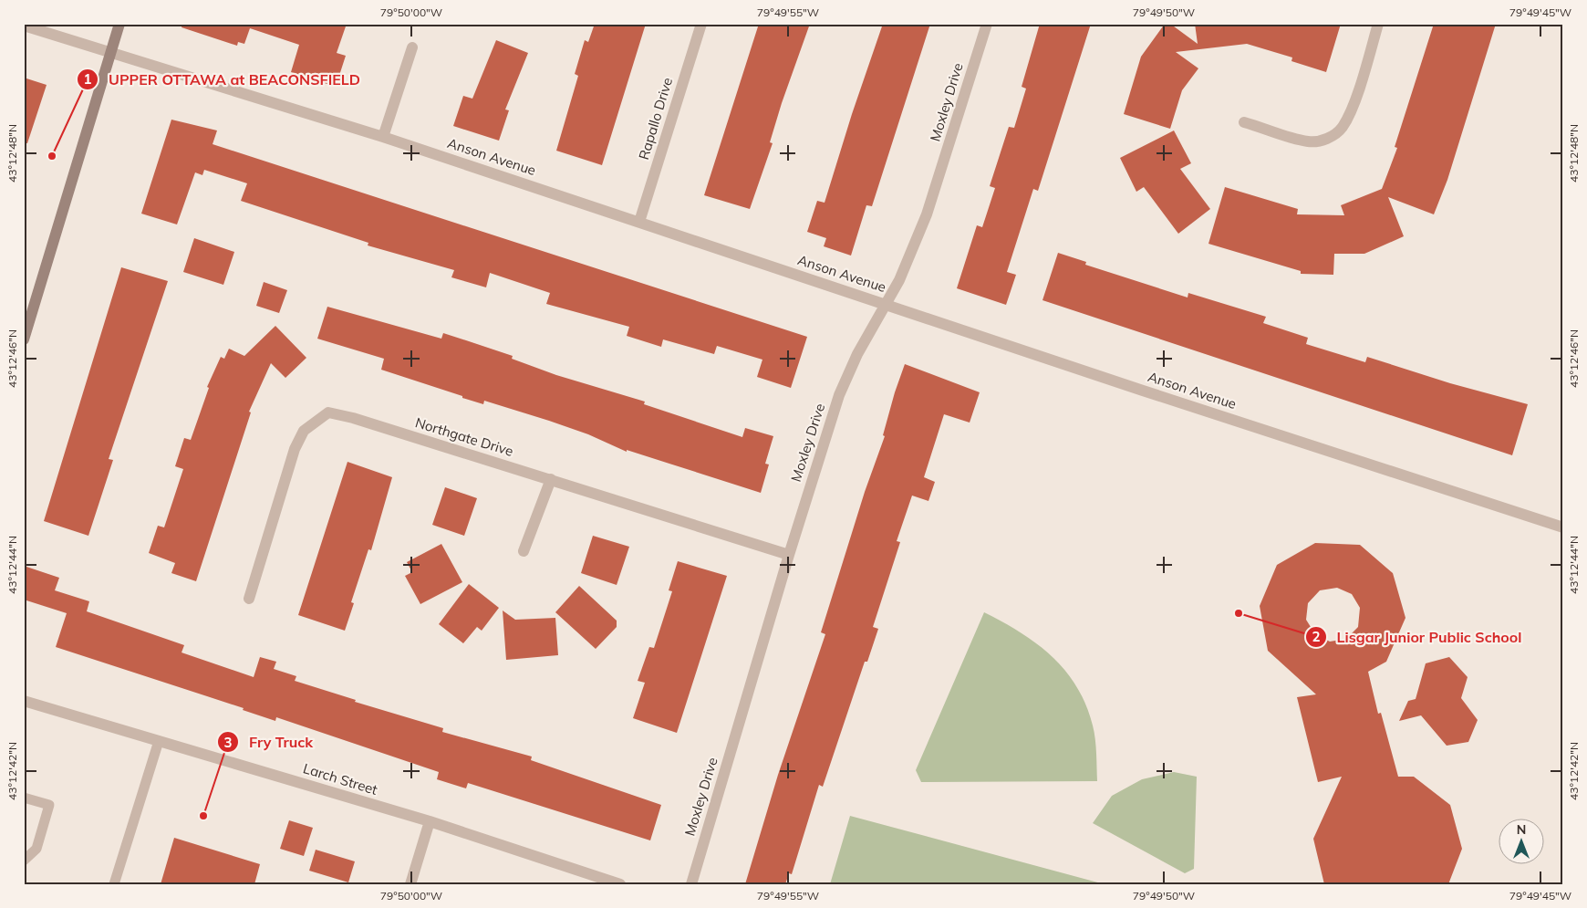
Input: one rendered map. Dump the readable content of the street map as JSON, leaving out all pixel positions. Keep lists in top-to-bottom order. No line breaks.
{"streets":{"street":["Moxley Drive","Rapallo Drive","Anson Avenue","Northgate Drive","Larch Street"]},"crossings":[["Moxley Drive","Anson Avenue"],["Moxley Drive","Northgate Drive"],["Rapallo Drive","Anson Avenue"]],"places":["UPPER OTTAWA at BEACONSFIELD","Lisgar Junior Public School","Fry Truck"],"north":"top","coordinates":["79°50'00\"W","79°49'55\"W","79°49'50\"W","79°49'45\"W","43°12'48\"N","43°12'46\"N","43°12'44\"N","43°12'42\"N"]}
